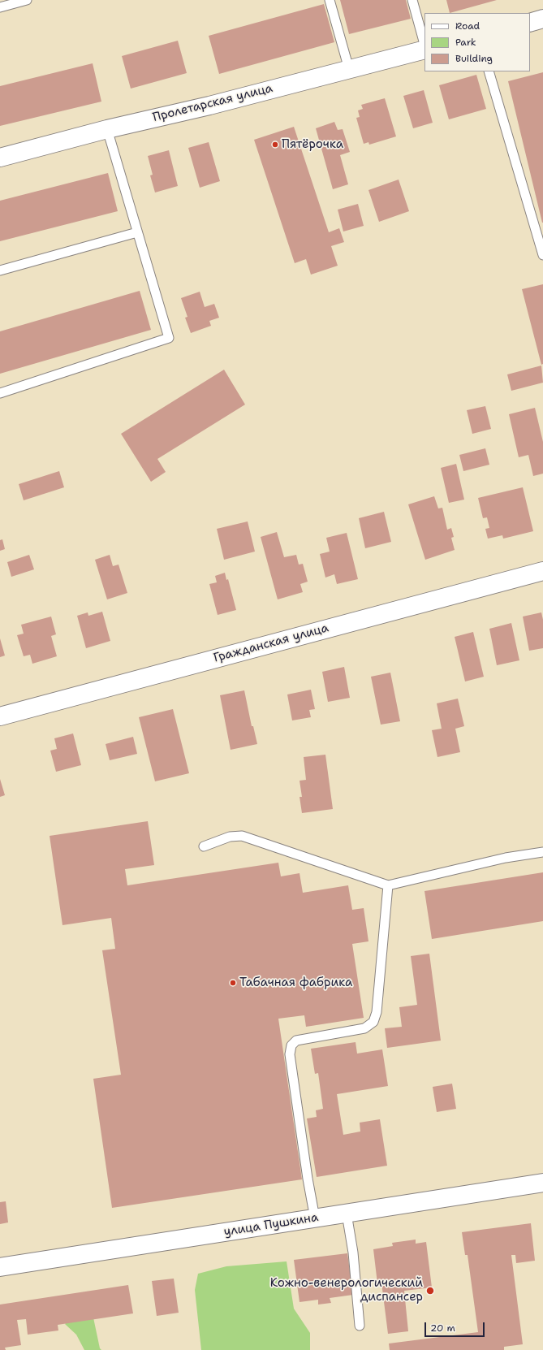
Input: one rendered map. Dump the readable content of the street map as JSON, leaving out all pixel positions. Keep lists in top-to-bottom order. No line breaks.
{"streets":{"street":["Пролетарская улица","Гражданская улица","улица Пушкина"]},"places":["Пятёрочка","Табачная фабрика","Кожно-венерологический диспансер"],"legend":["Road","Park","Building"],"scale_bar":"20 m"}
